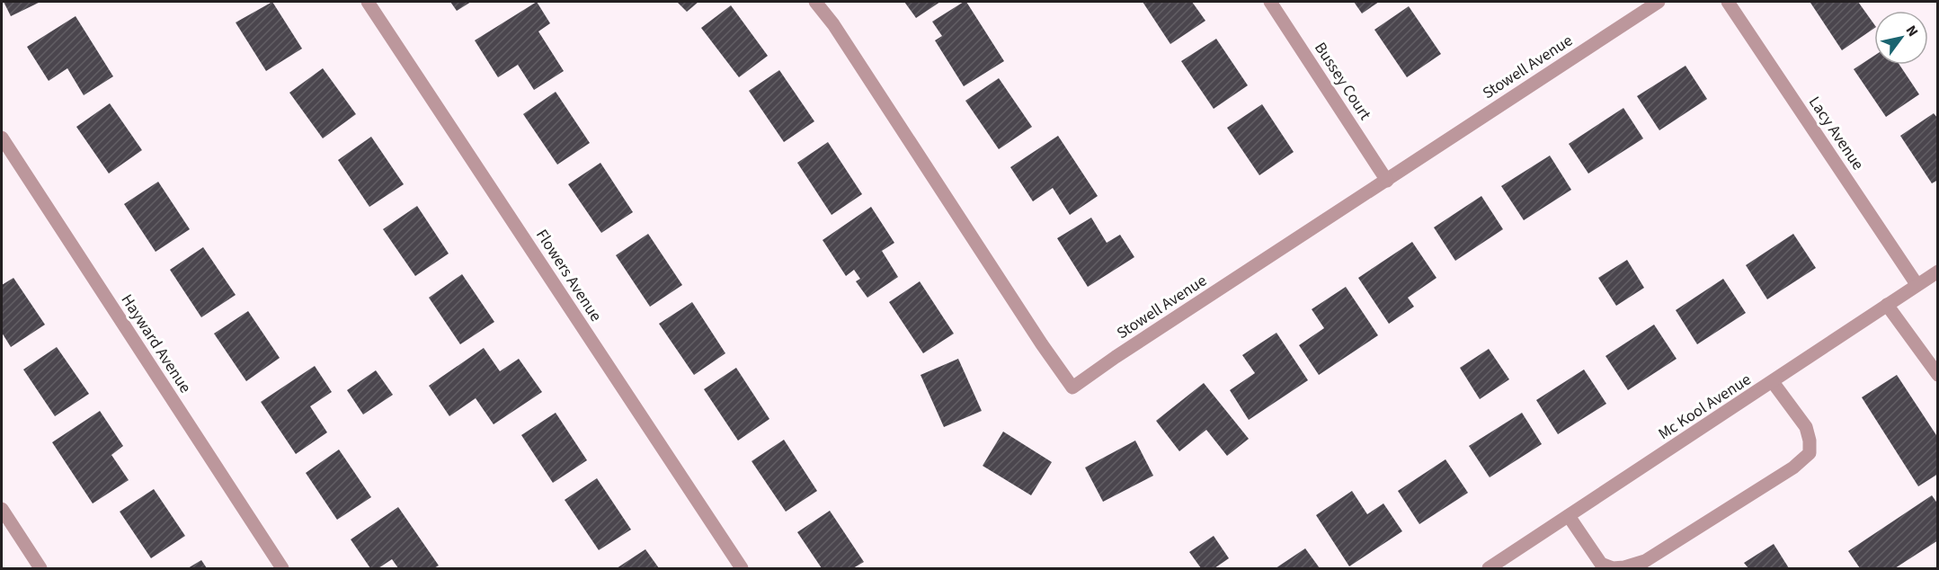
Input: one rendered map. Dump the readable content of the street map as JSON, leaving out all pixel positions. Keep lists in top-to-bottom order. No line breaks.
{"streets":{"street":["Stowell Avenue","Bussey Court","Lacy Avenue","Flowers Avenue","Hayward Avenue","Mc Kool Avenue"]},"crossings":[["Stowell Avenue","Bussey Court"],["Lacy Avenue","Mc Kool Avenue"]],"north":"top right"}
